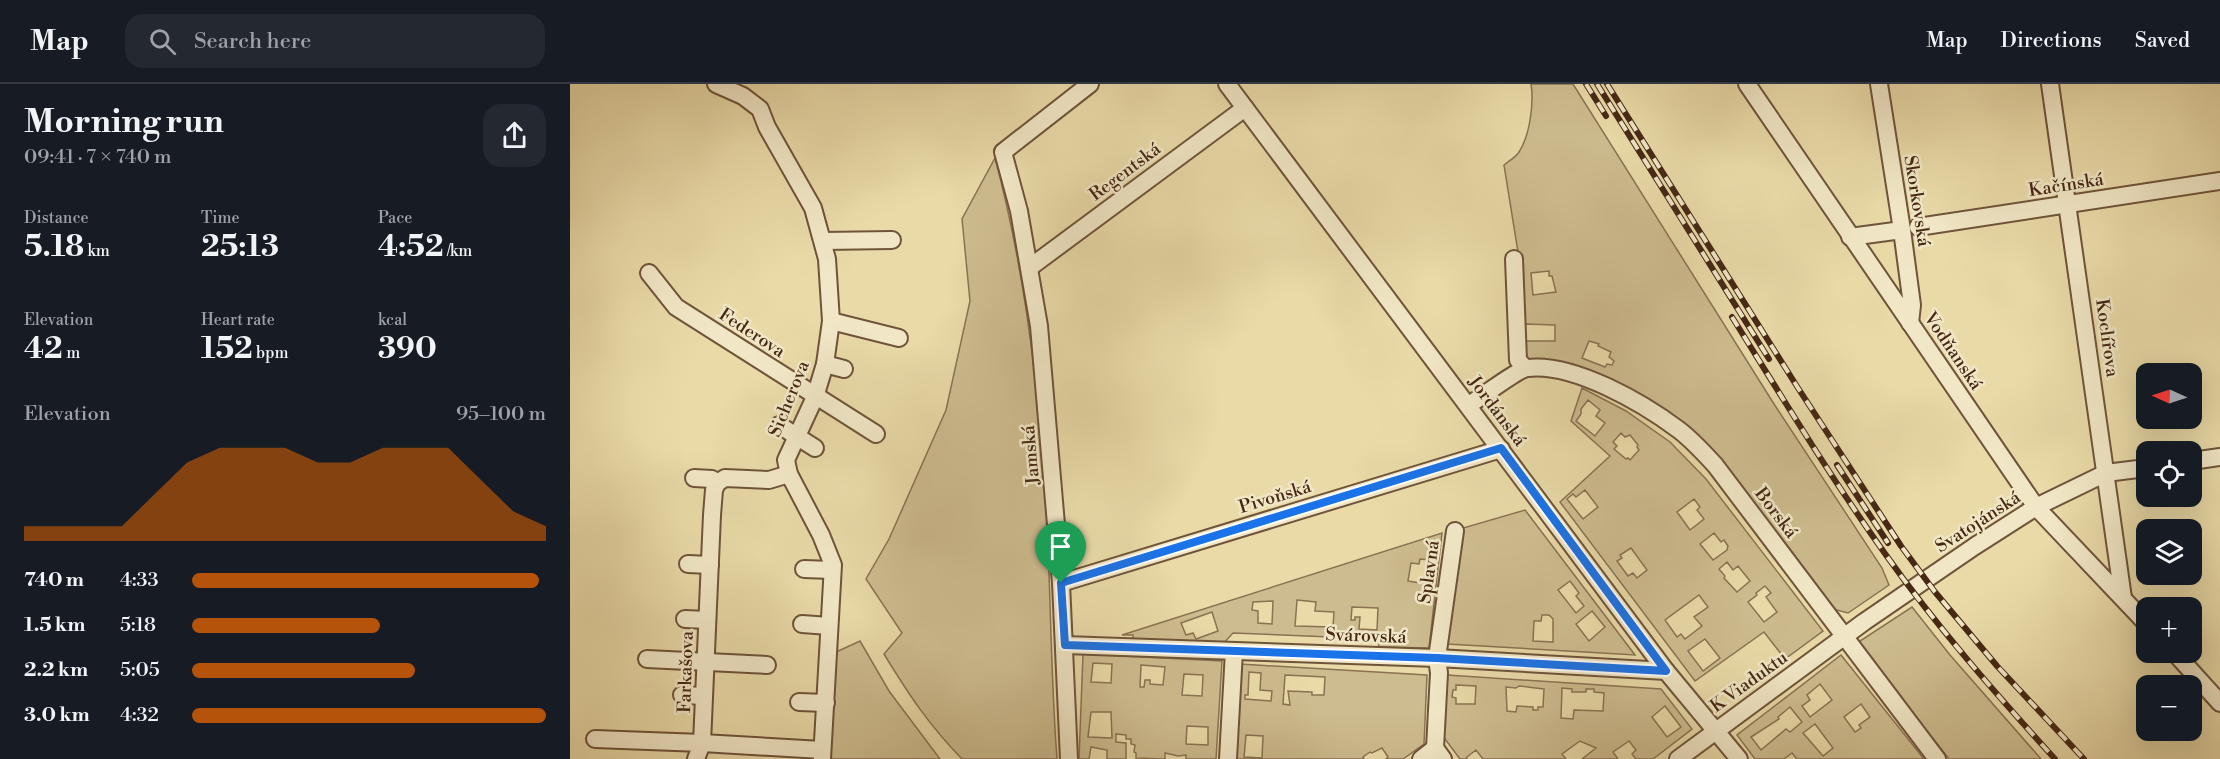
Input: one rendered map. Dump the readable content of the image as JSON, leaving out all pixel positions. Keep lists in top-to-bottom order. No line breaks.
{"streets":{"street":["Regentská","Kačínská","Skorkovská","Federova","Koclířova","Vodňanská","Sicherova","Jordánská","Jamská","Pivoňská","Borská","Svatojánská","Splavná","Svárovská","Farkašova","K Viaduktu"]},"crossings":[["Regentská","Jordánská"],["Regentská","Jamská"],["Kačínská","Skorkovská"],["Kačínská","Koclířova"],["Kačínská","Vodňanská"],["Skorkovská","Vodňanská"],["Federova","Sicherova"],["Koclířova","Vodňanská"],["Koclířova","Svatojánská"],["Vodňanská","Svatojánská"],["Jordánská","Pivoňská"],["Jordánská","Svárovská"],["Jordánská","K Viaduktu"],["Jamská","Pivoňská"],["Jamská","Svárovská"],["Borská","Svatojánská"],["Borská","K Viaduktu"],["Svatojánská","K Viaduktu"],["Splavná","Svárovská"]],"north":"left","page":{"header":"Map","search":"Search here","nav":["Map","Directions","Saved"],"heading":["Morning run","09:41 · 7 × 740 m"],"stats":[["Distance","5.18 km"],["Time","25:13"],["Pace","4:52 /km"],["Elevation","42 m"],["Heart rate","152 bpm"],["kcal","390"]],"map_buttons":["+","−"],"chart":["Elevation","95–100 m"],"list":[{"name":"740 m","note":"4:33"},{"name":"1.5 km","note":"5:18"},{"name":"2.2 km","note":"5:05"},{"name":"3.0 km","note":"4:32"}]}}
